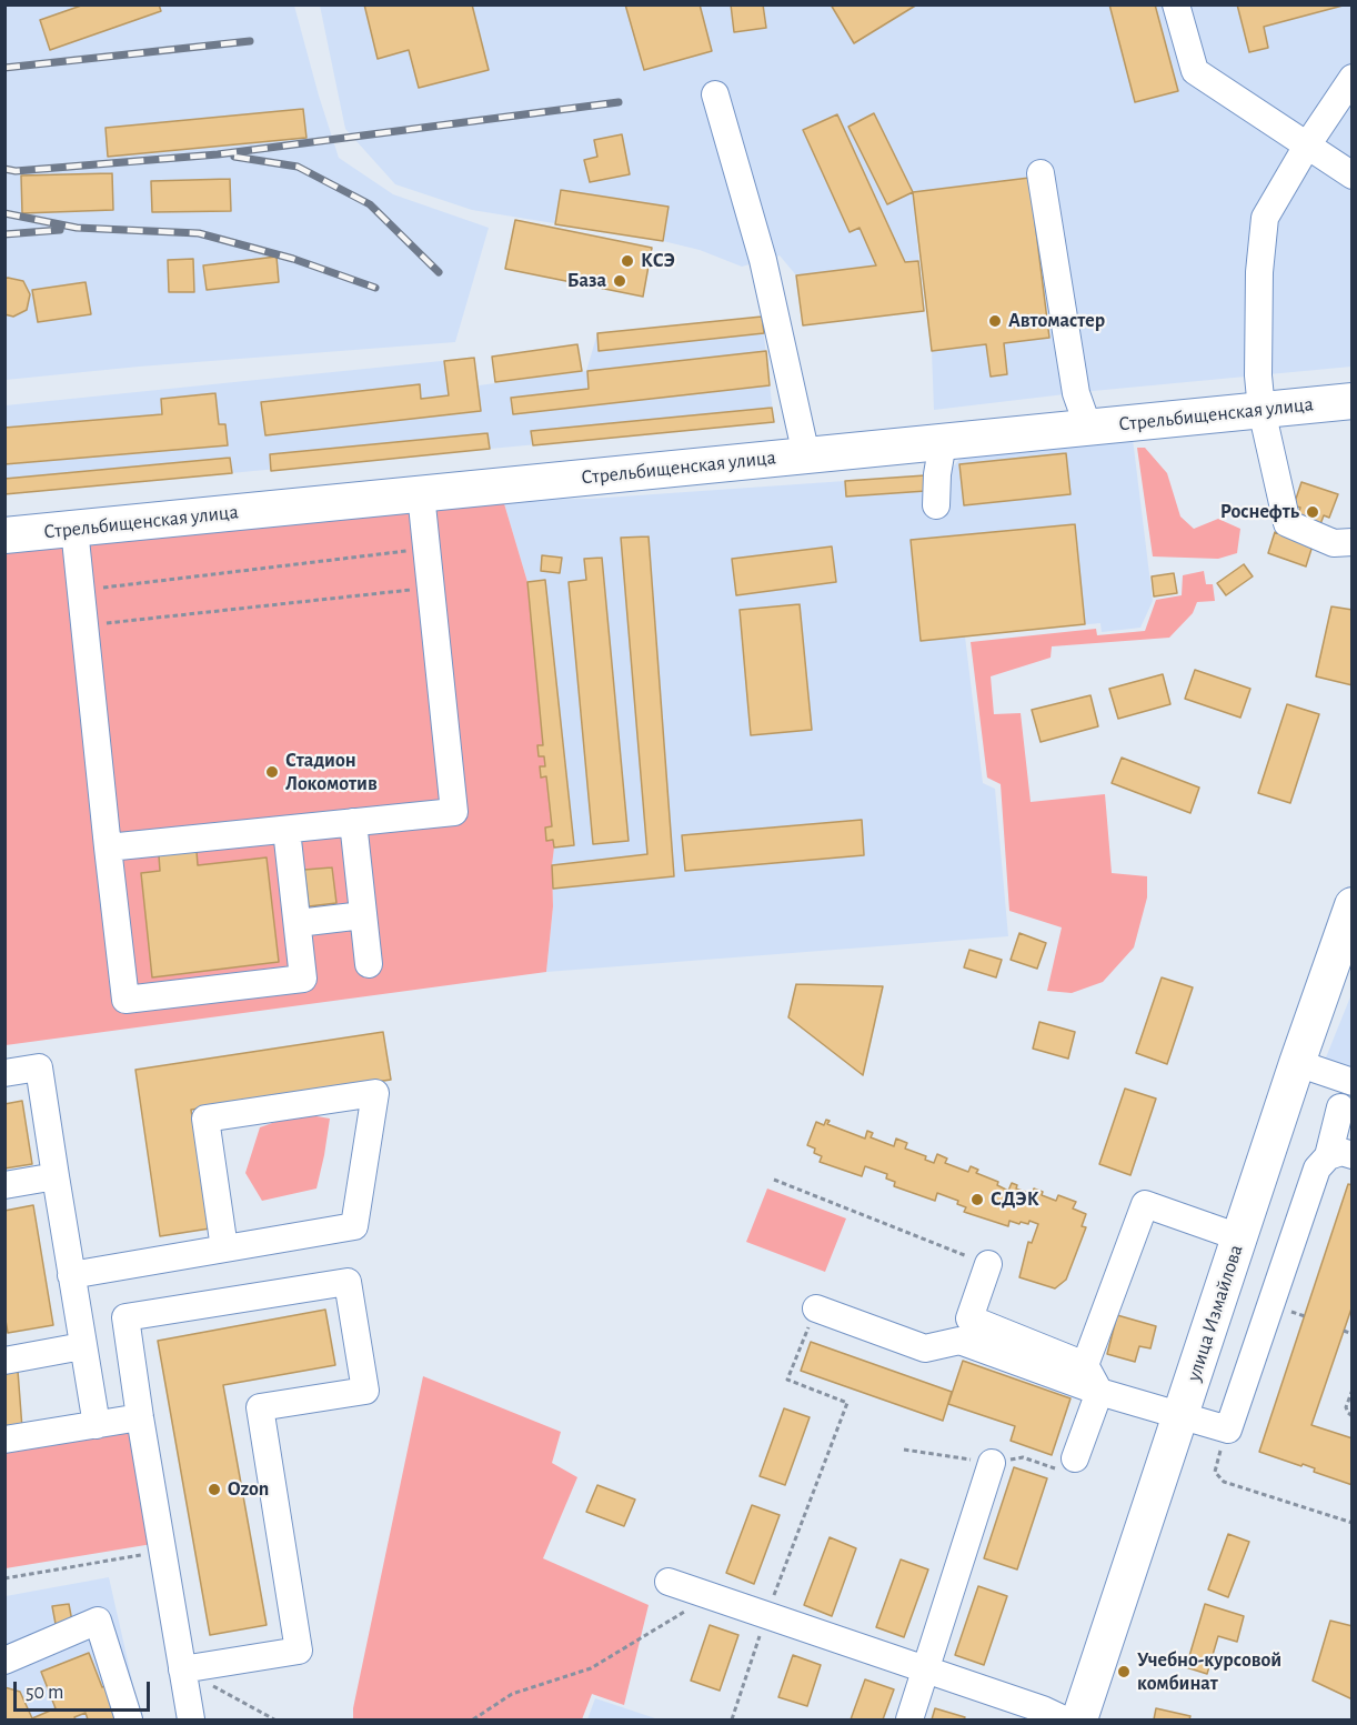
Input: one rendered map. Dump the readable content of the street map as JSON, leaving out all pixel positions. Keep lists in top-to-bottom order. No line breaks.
{"streets":{"main road":["Стрельбищенская улица","улица Измайлова"]},"places":["КСЭ","База","Автомастер","Роснефть","Стадион Локомотив","СДЭК","Ozon","Учебно-курсовой комбинат"],"scale_bar":"50 m"}
